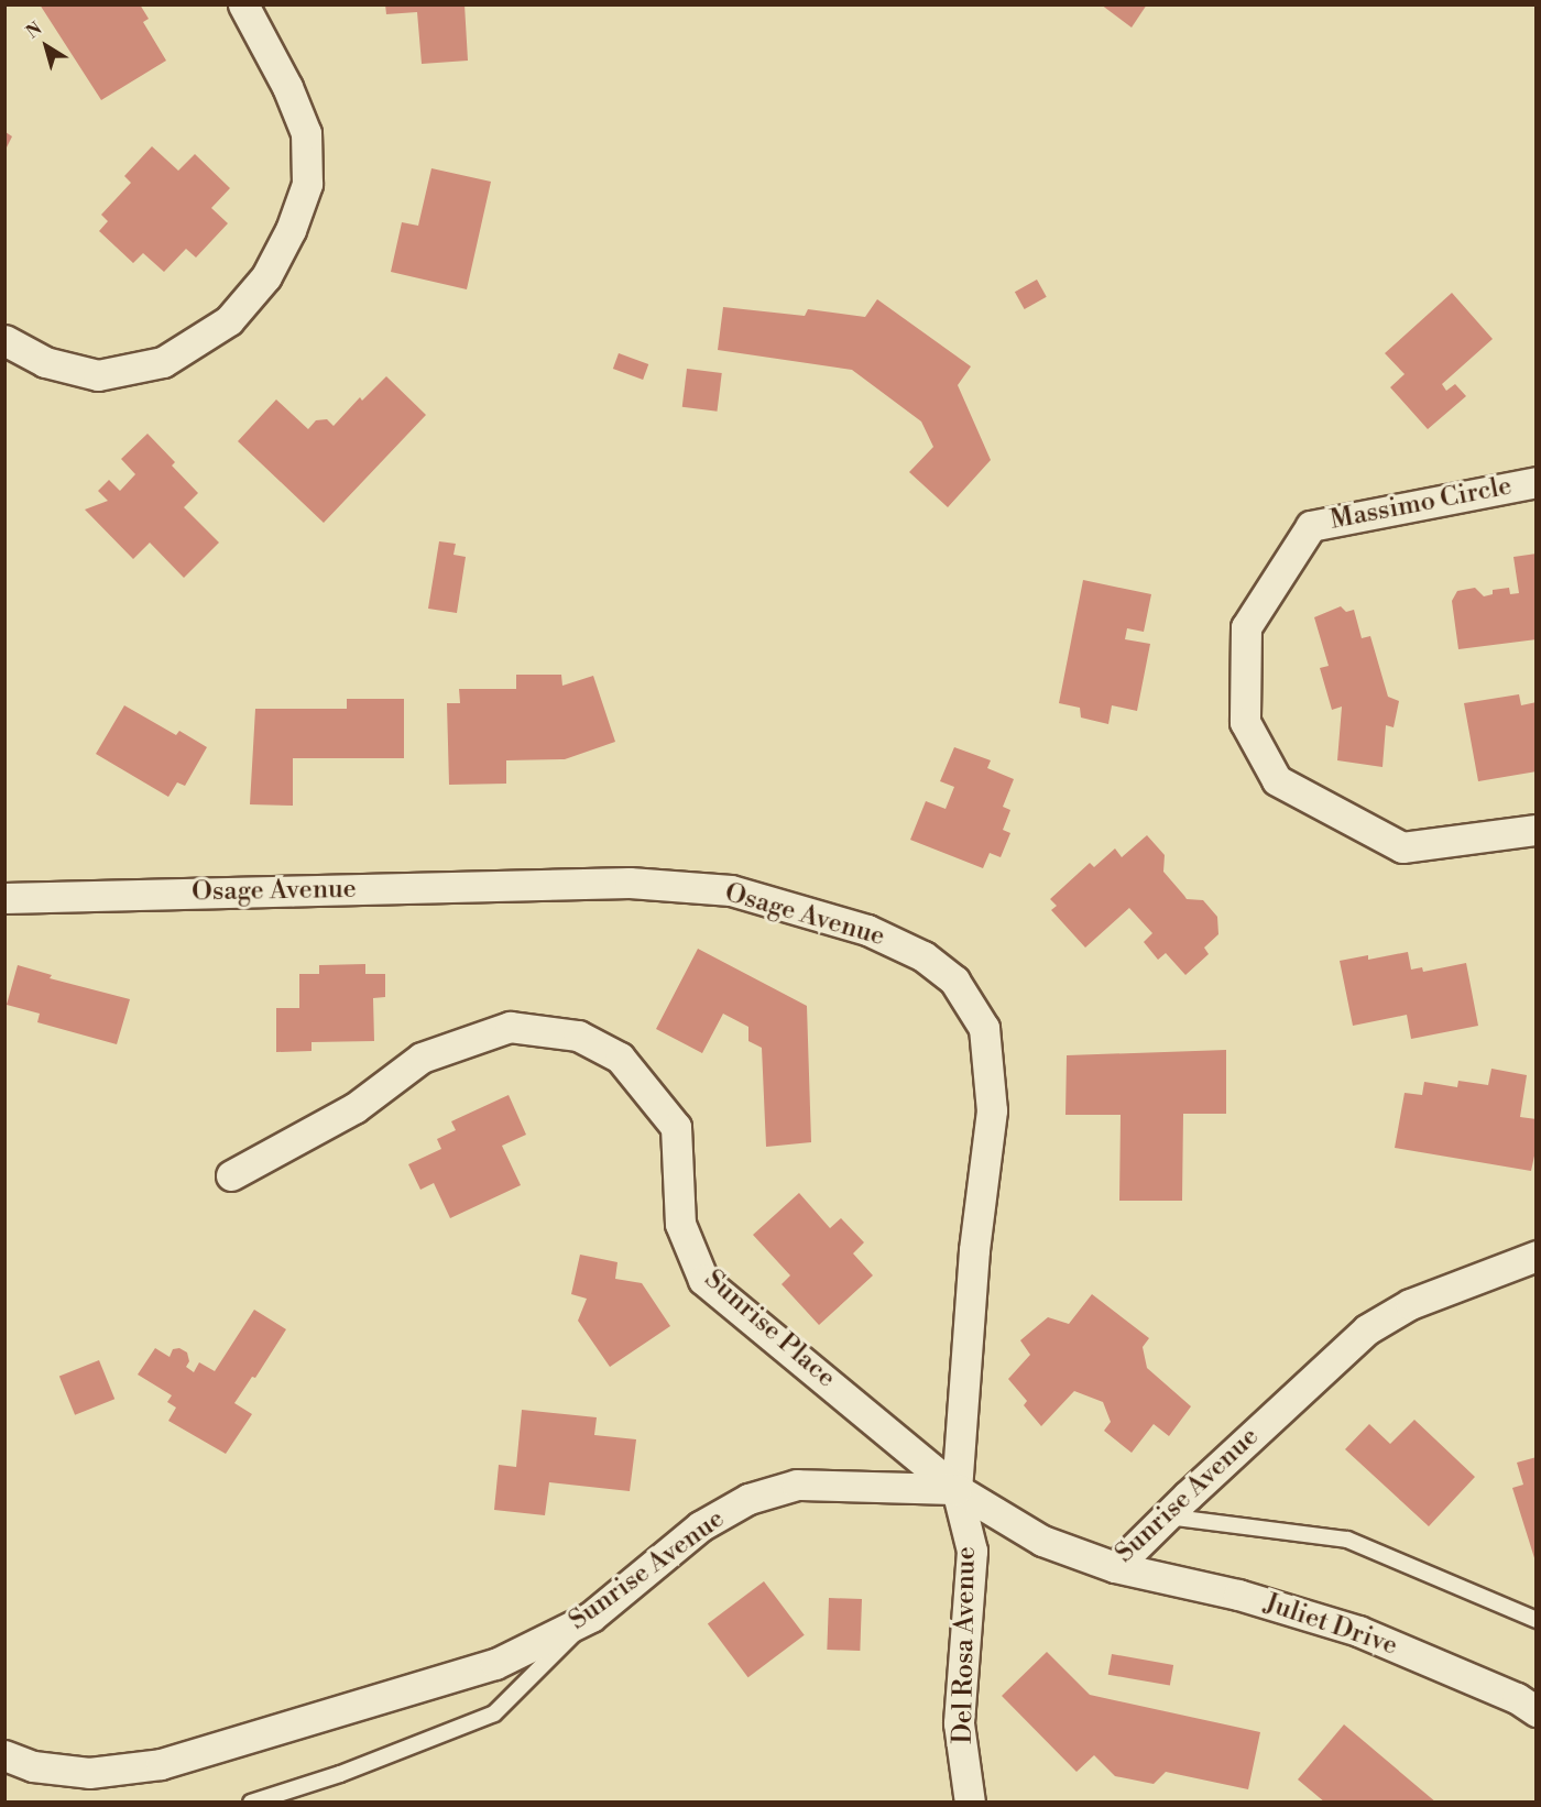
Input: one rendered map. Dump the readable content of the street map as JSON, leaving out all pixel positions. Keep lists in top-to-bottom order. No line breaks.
{"streets":{"street":["Massimo Circle","Osage Avenue","Sunrise Place","Sunrise Avenue","Juliet Drive","Del Rosa Avenue"]},"crossings":[["Osage Avenue","Sunrise Place"],["Osage Avenue","Sunrise Avenue"],["Osage Avenue","Del Rosa Avenue"],["Sunrise Place","Sunrise Avenue"],["Sunrise Place","Del Rosa Avenue"],["Sunrise Avenue","Juliet Drive"],["Sunrise Avenue","Del Rosa Avenue"]],"north":"top left"}
